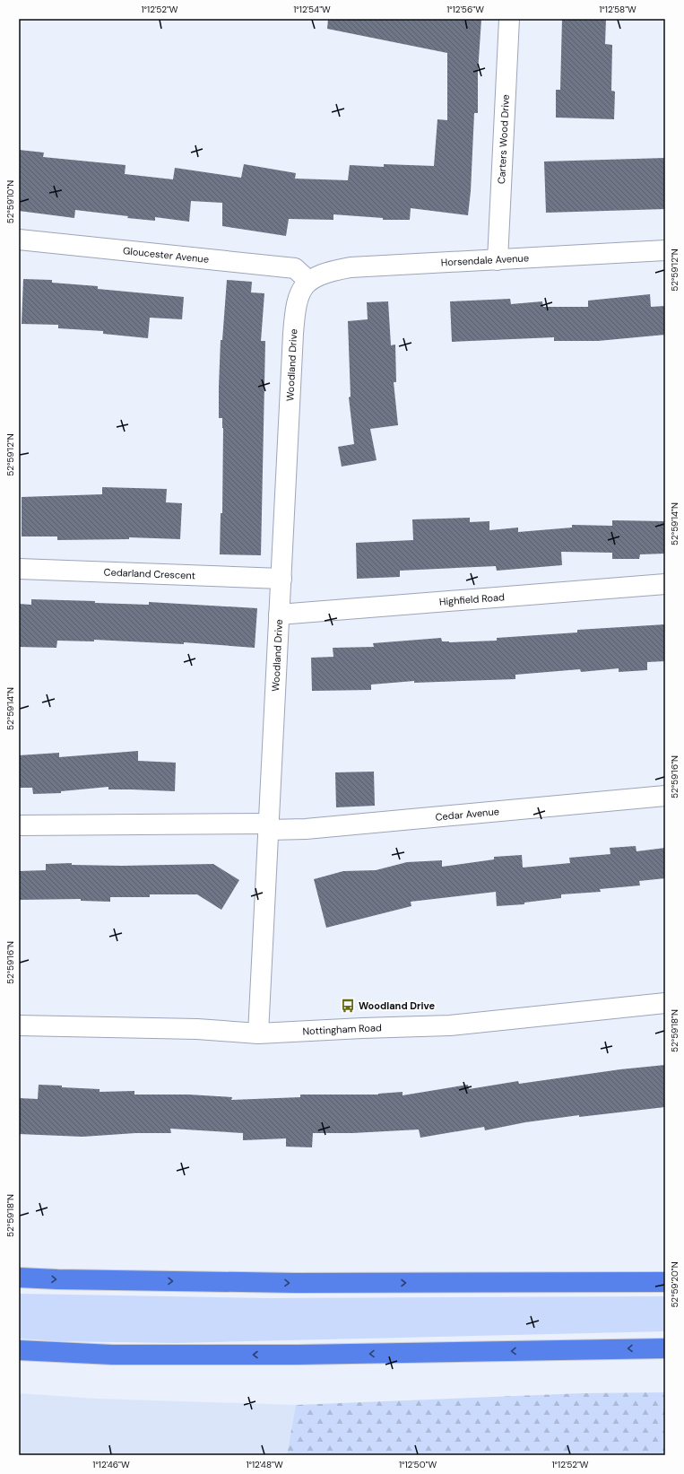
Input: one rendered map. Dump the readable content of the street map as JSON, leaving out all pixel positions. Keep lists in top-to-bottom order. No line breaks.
{"streets":{"street":["Carters Wood Drive","Gloucester Avenue","Horsendale Avenue","Woodland Drive","Cedarland Crescent","Highfield Road","Cedar Avenue","Nottingham Road"]},"crossings":[["Carters Wood Drive","Horsendale Avenue"],["Gloucester Avenue","Horsendale Avenue"],["Gloucester Avenue","Woodland Drive"],["Horsendale Avenue","Woodland Drive"],["Woodland Drive","Cedarland Crescent"],["Woodland Drive","Highfield Road"],["Woodland Drive","Cedar Avenue"],["Woodland Drive","Nottingham Road"]],"places":{"bus stop":["Woodland Drive"]},"coordinates":["1°12'52\"W","1°12'54\"W","1°12'56\"W","1°12'58\"W","52°59'10\"N","52°59'12\"N","52°59'14\"N","52°59'16\"N","52°59'18\"N","52°59'20\"N","1°12'46\"W","1°12'48\"W","1°12'50\"W"]}
